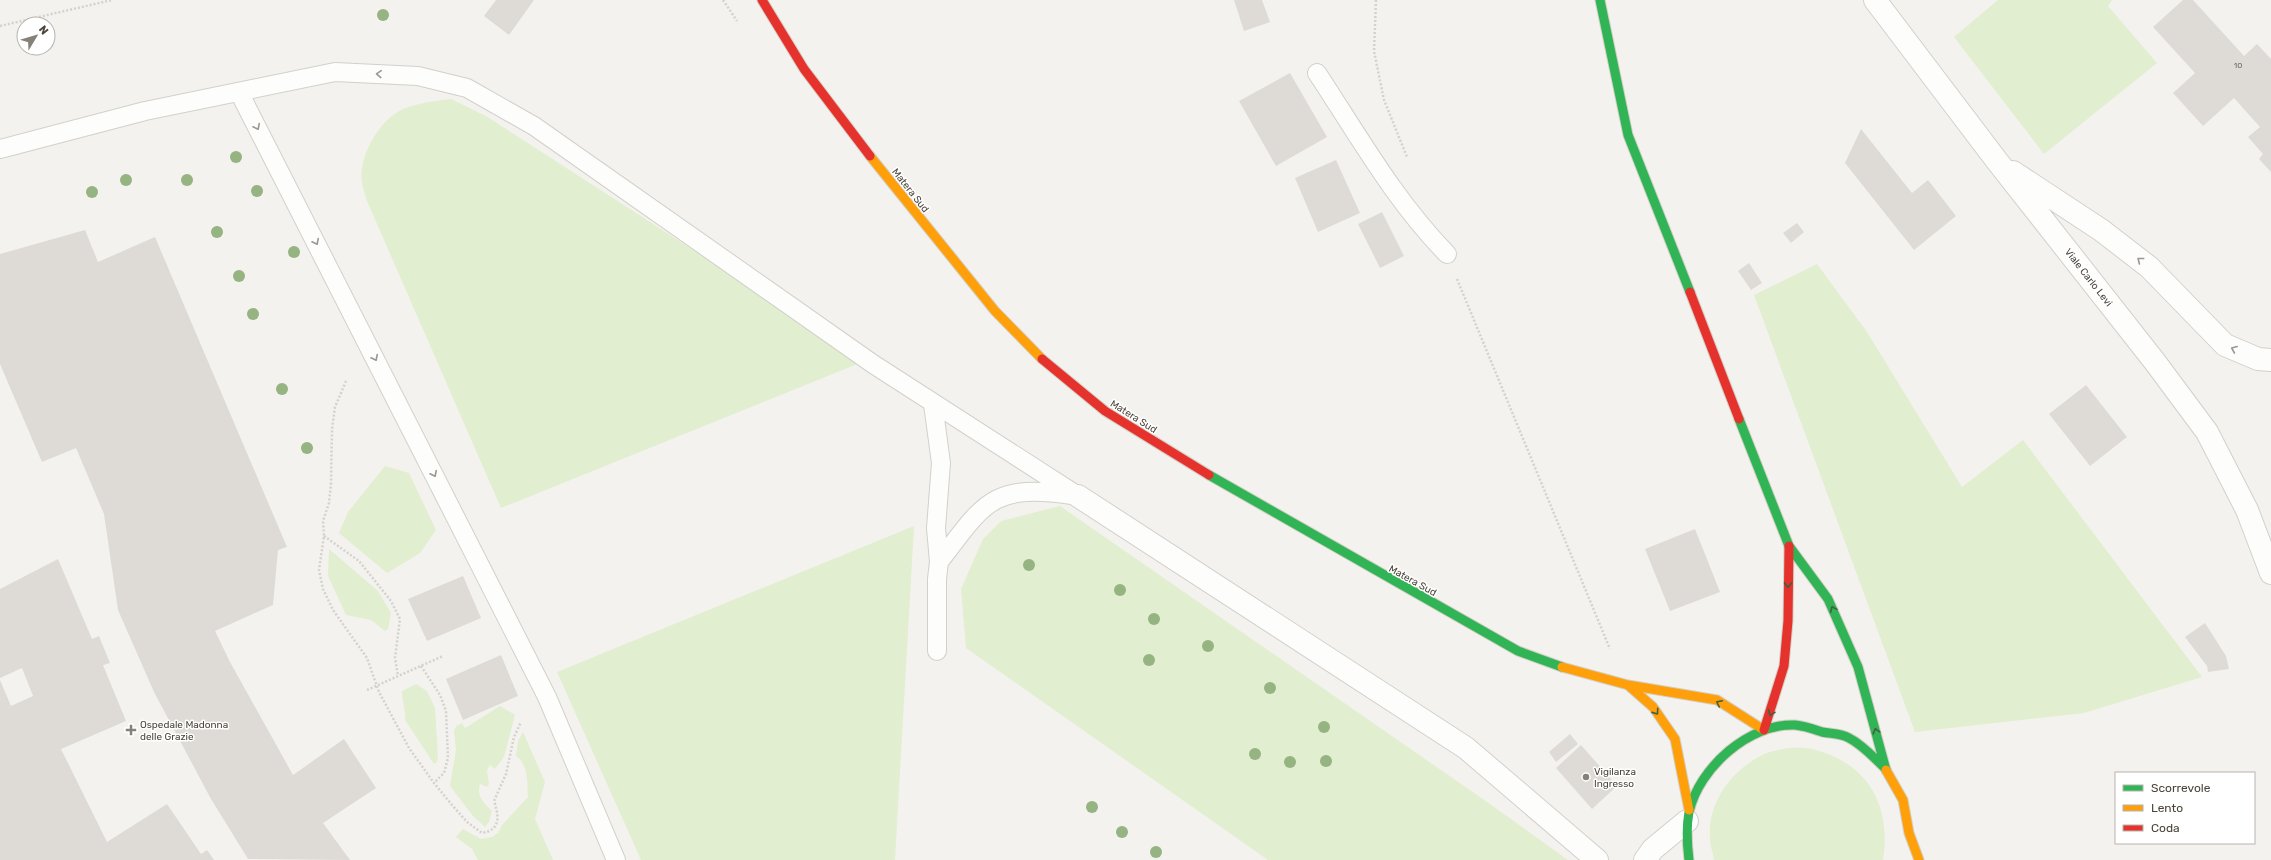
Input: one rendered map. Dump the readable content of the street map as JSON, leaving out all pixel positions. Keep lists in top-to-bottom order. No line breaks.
{"streets":{"main road":["Matera Sud"],"street":["Viale Carlo Levi"]},"places":{"health":["Ospedale Madonna delle Grazie"],"other":["Vigilanza Ingresso"]},"house_numbers":["10"],"legend":["Scorrevole","Lento","Coda"],"north":"top right"}
